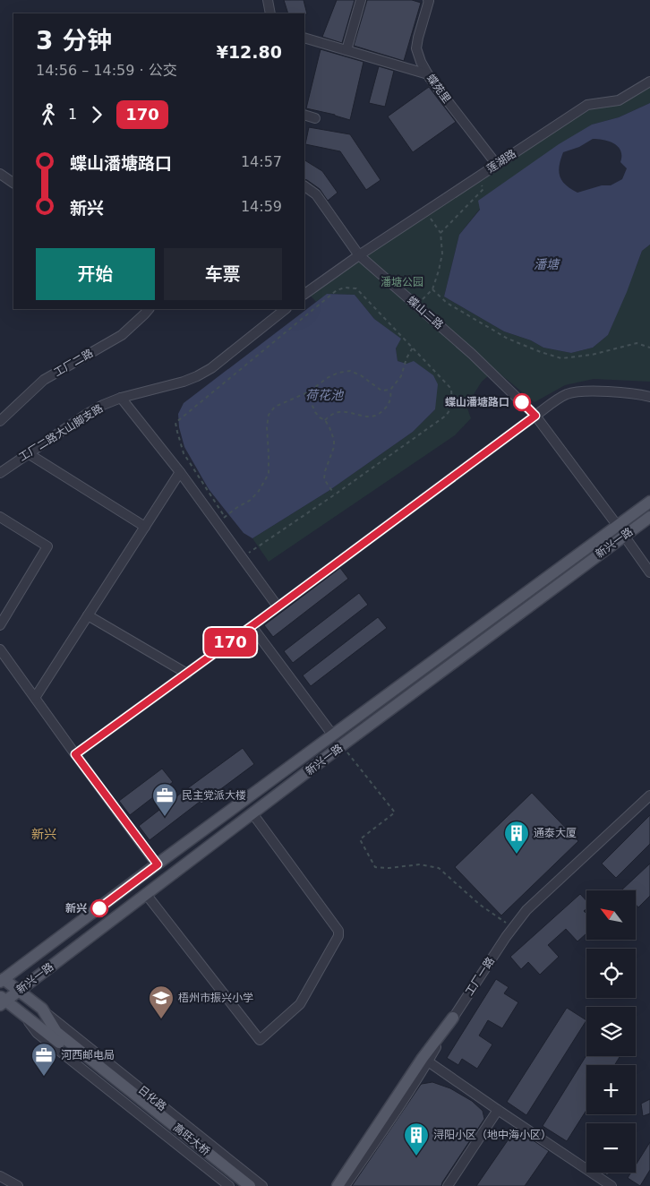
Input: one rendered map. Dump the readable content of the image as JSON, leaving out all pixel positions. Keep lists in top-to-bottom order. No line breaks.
{"streets":{"main road":["新兴一路","日化路","高旺大桥"],"street":["蝶苑里","莲湖路","蝶山二路","工厂二路","工厂二路大山脚支路","工厂一路"]},"crossings":[["蝶苑里","莲湖路"],["莲湖路","蝶山二路"],["蝶山二路","新兴一路"],["新兴一路","日化路"],["日化路","高旺大桥"]],"districts":["新兴"],"water":["潘塘","荷花池"],"parks":["潘塘公园"],"places":{"other":["蝶山潘塘路口","新兴"],"office":["民主党派大楼","河西邮电局"],"building":["通泰大厦","浔阳小区（地中海小区）"],"school or university":["梧州市振兴小学"]},"lines":["bus line 170"],"north":"top left","page":{"on_map":"170","heading":["3 分钟","14:56 – 14:59 · 公交","¥12.80"],"legs":["1","170"],"list":[{"name":"蝶山潘塘路口","value":"14:57"},{"name":"新兴","value":"14:59"}],"buttons":["开始","车票"],"map_buttons":["+","−"]}}
